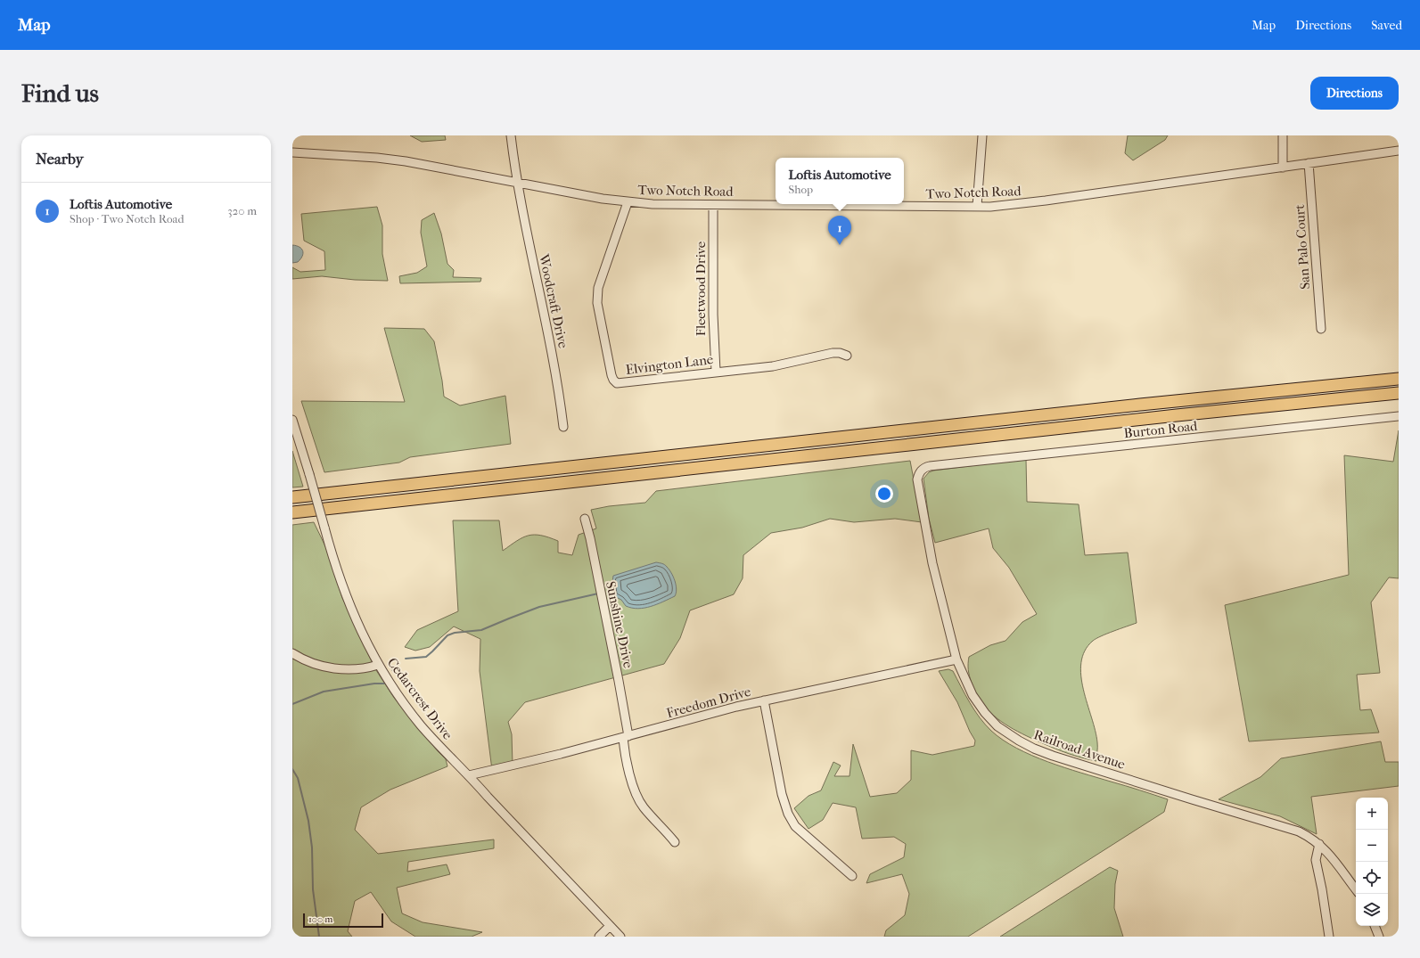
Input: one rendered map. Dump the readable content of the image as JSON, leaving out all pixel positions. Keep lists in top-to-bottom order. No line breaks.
{"streets":{"street":["Two Notch Road","San Palo Court","Fleetwood Drive","Woodcraft Drive","Elvington Lane","Burton Road","Sunshine Drive","Cedarcrest Drive","Freedom Drive","Railroad Avenue"]},"crossings":[["Two Notch Road","San Palo Court"],["Two Notch Road","Fleetwood Drive"],["Two Notch Road","Woodcraft Drive"],["Two Notch Road","Elvington Lane"],["Fleetwood Drive","Elvington Lane"],["Burton Road","Railroad Avenue"],["Sunshine Drive","Freedom Drive"],["Cedarcrest Drive","Freedom Drive"],["Freedom Drive","Railroad Avenue"]],"scale_bar":"100 m","page":{"header":"Map","nav":["Map","Directions","Saved"],"buttons":"Directions","title":"Find us","heading":"Nearby","popup":["Loftis Automotive","Shop"],"list":[{"mark":"1","name":"Loftis Automotive","note":"Shop · Two Notch Road","value":"320 m"}],"pins":"1","map_buttons":["+","−"],"scale":"100 m"}}
